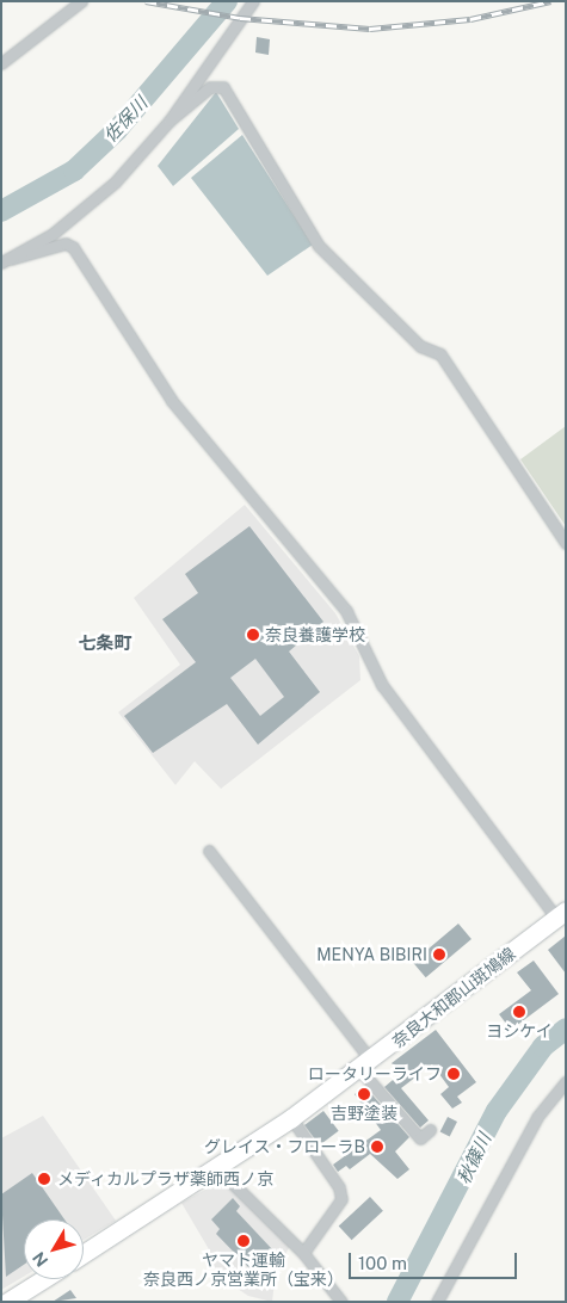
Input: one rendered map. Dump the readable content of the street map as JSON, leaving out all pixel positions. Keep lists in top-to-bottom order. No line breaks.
{"streets":{"main road":["奈良大和郡山斑鳩線"]},"districts":["七条町"],"water":["佐保川","秋篠川"],"places":["奈良養護学校","MENYA BIBIRI","ヨシケイ","ロータリーライフ","吉野塗装","グレイス・フローラB","メディカルプラザ薬師西ノ京","ヤマト運輸 奈良西ノ京営業所（宝来）"],"scale_bar":"100 m","north":"bottom left"}
